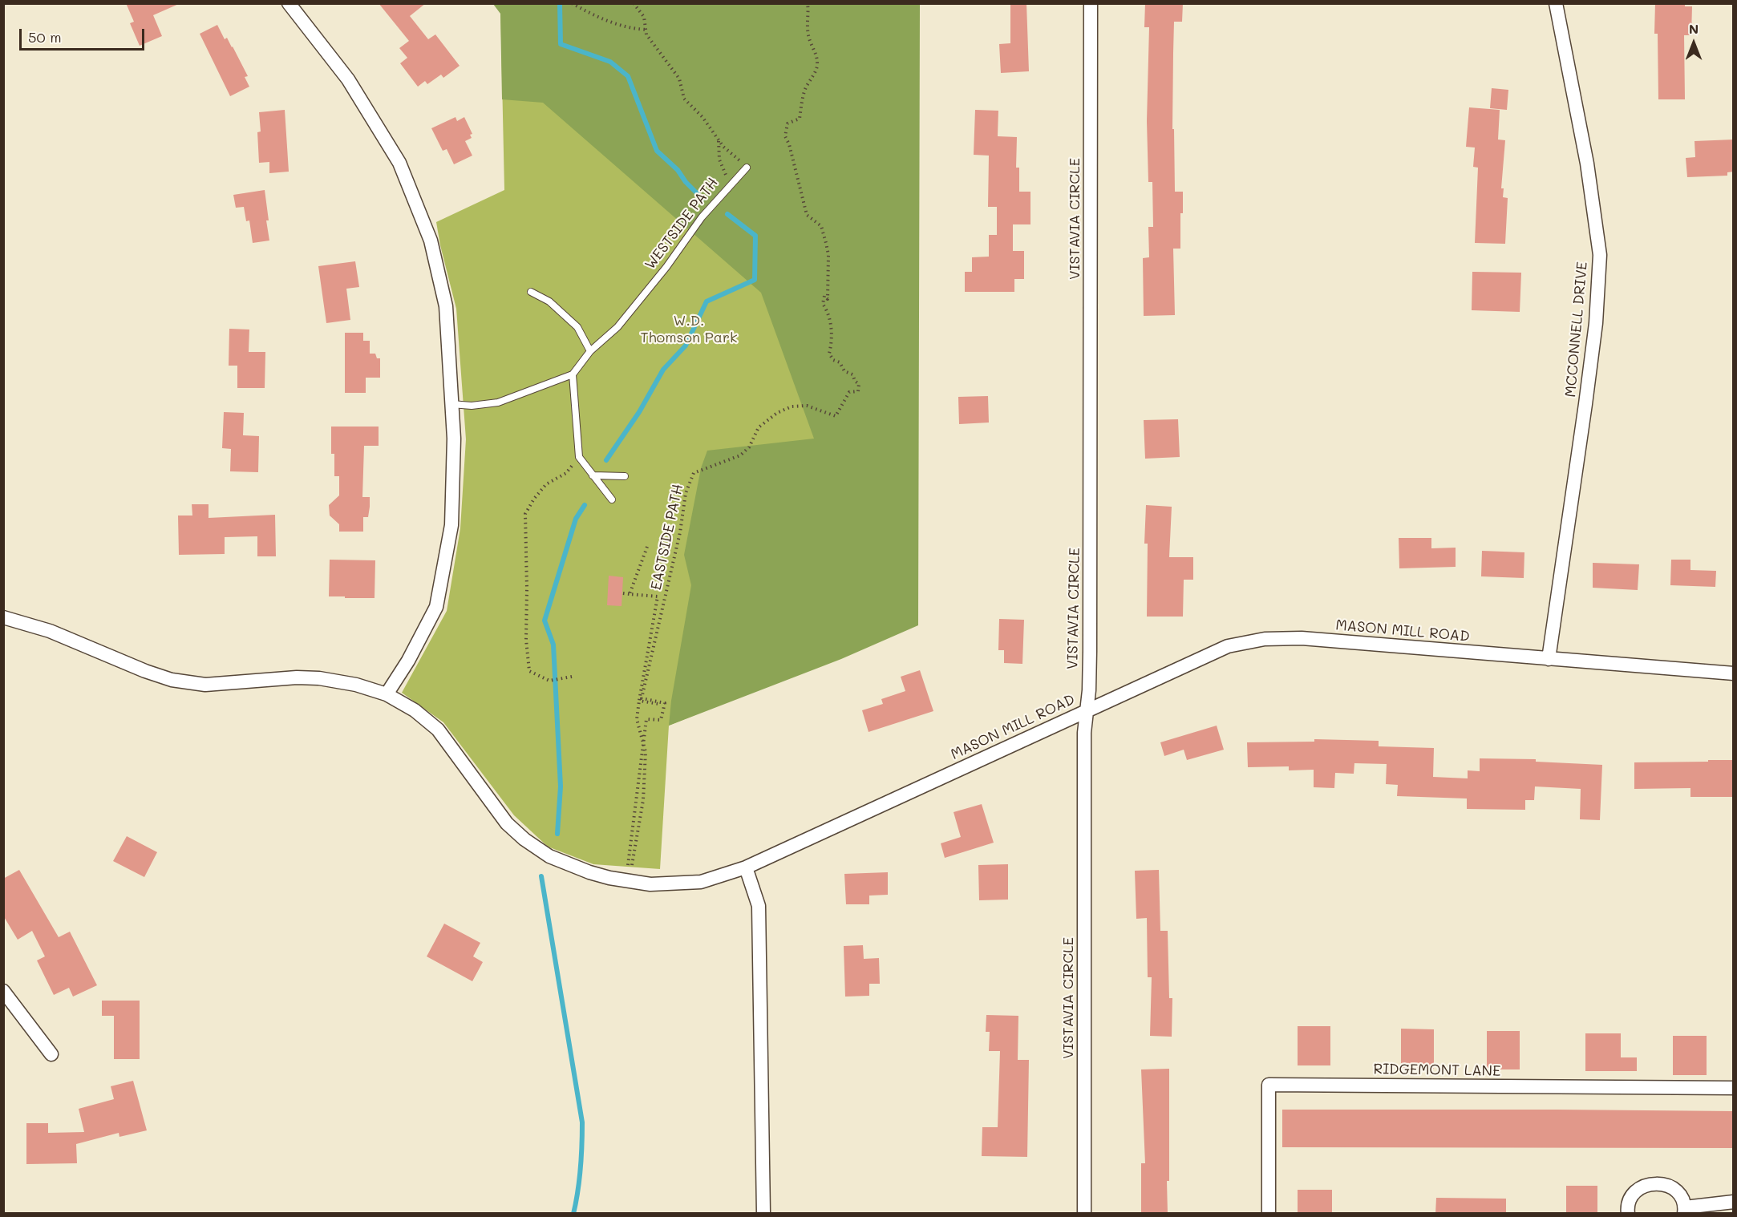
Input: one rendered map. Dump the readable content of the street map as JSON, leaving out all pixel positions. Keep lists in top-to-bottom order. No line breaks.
{"streets":{"street":["VISTAVIA CIRCLE","MCCONNELL DRIVE","MASON MILL ROAD","RIDGEMONT LANE"],"lane":["WESTSIDE PATH"],"path":["EASTSIDE PATH"]},"crossings":[["VISTAVIA CIRCLE","MASON MILL ROAD"],["MCCONNELL DRIVE","MASON MILL ROAD"]],"parks":["W.D. Thomson Park"],"scale_bar":"50 m","north":"top"}
